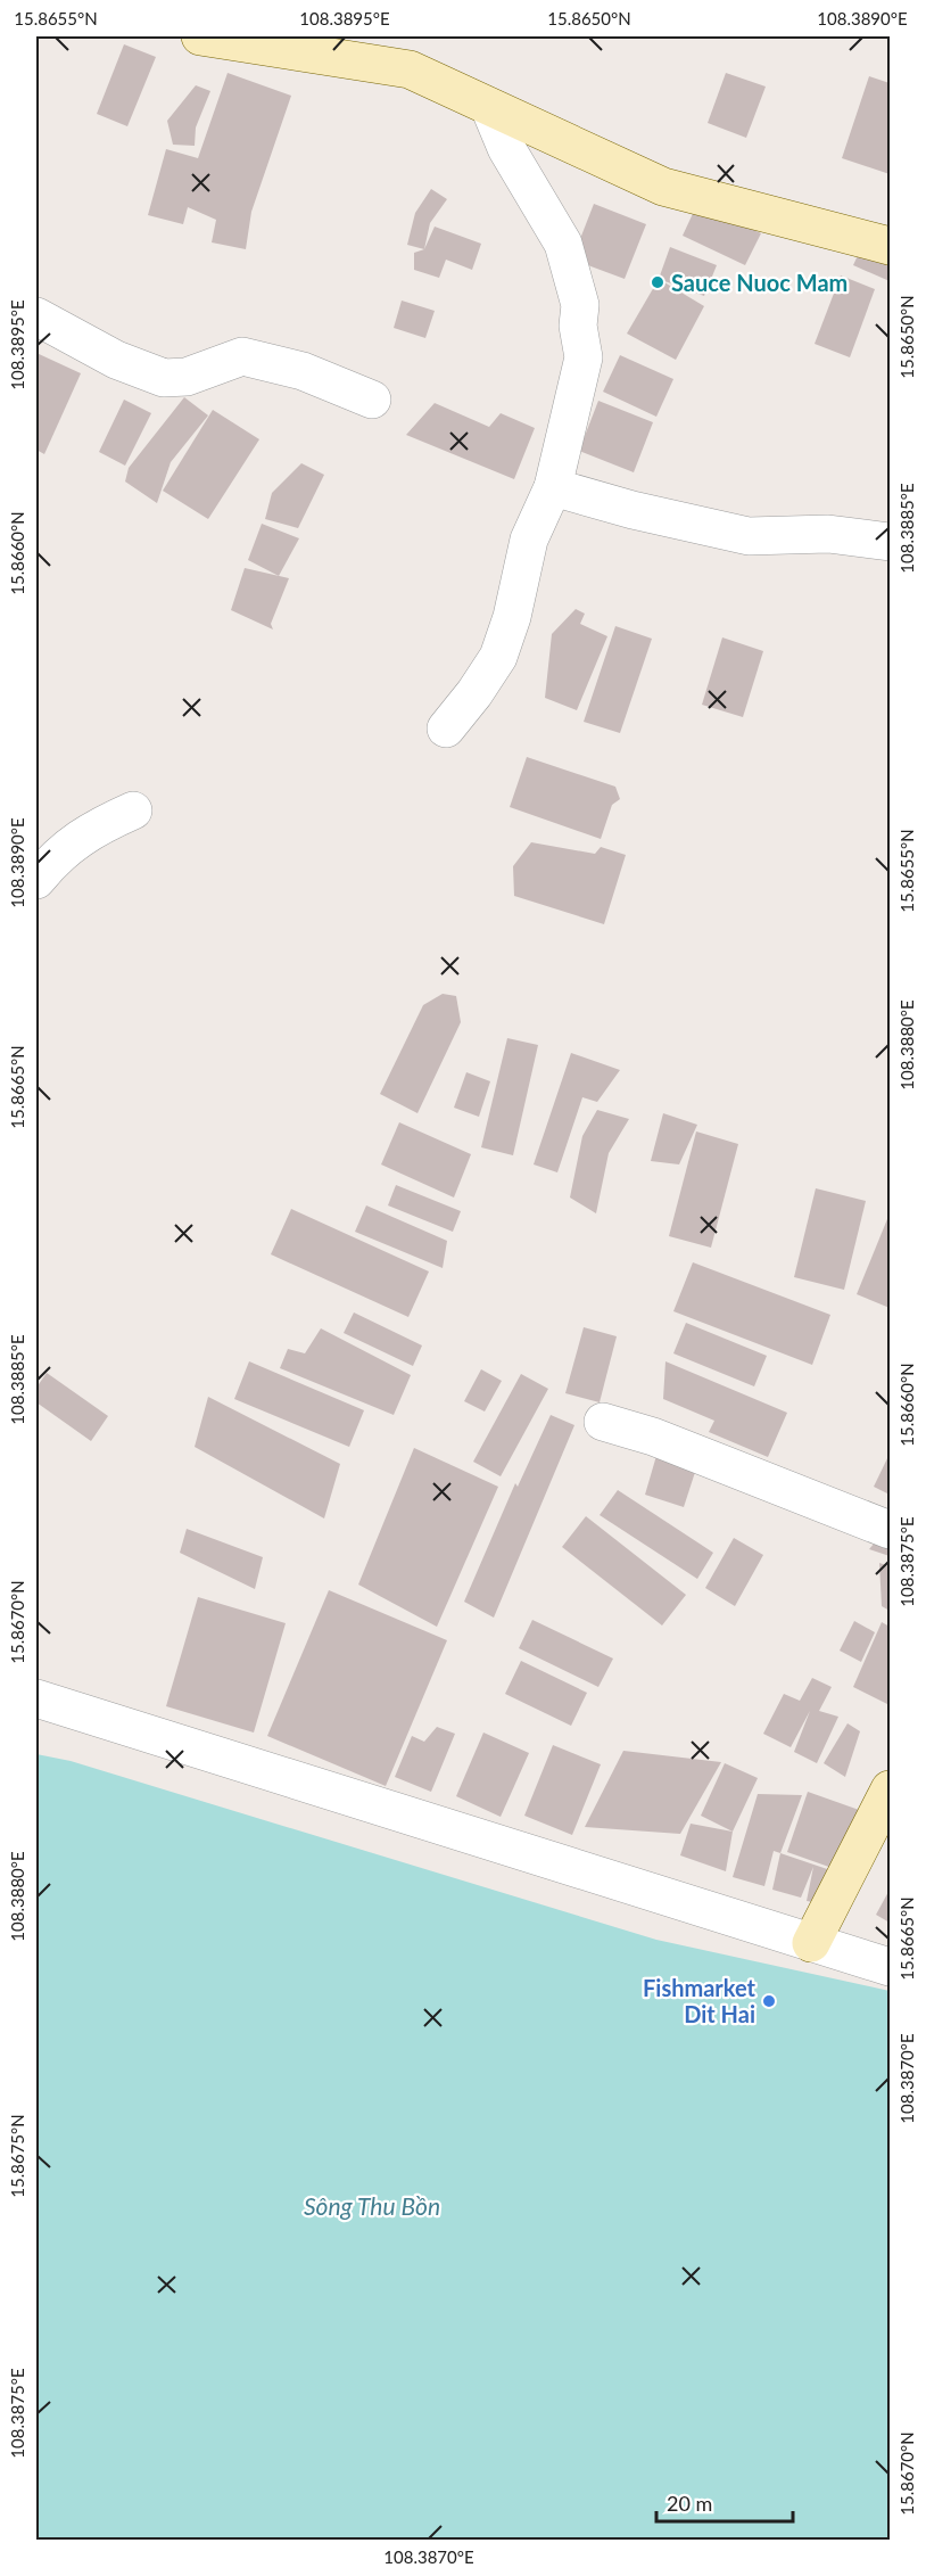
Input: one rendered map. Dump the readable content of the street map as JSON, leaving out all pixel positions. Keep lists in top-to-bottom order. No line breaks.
{"water":["Sông Thu Bồn"],"places":["Sauce Nuoc Mam","Fishmarket Dit Hai"],"scale_bar":"20 m","coordinates":["15.8655°N","108.3895°E","15.8650°N","108.3890°E","108.3885°E","15.8660°N","108.3880°E","15.8665°N","108.3875°E","15.8670°N","108.3870°E","15.8675°N"]}
